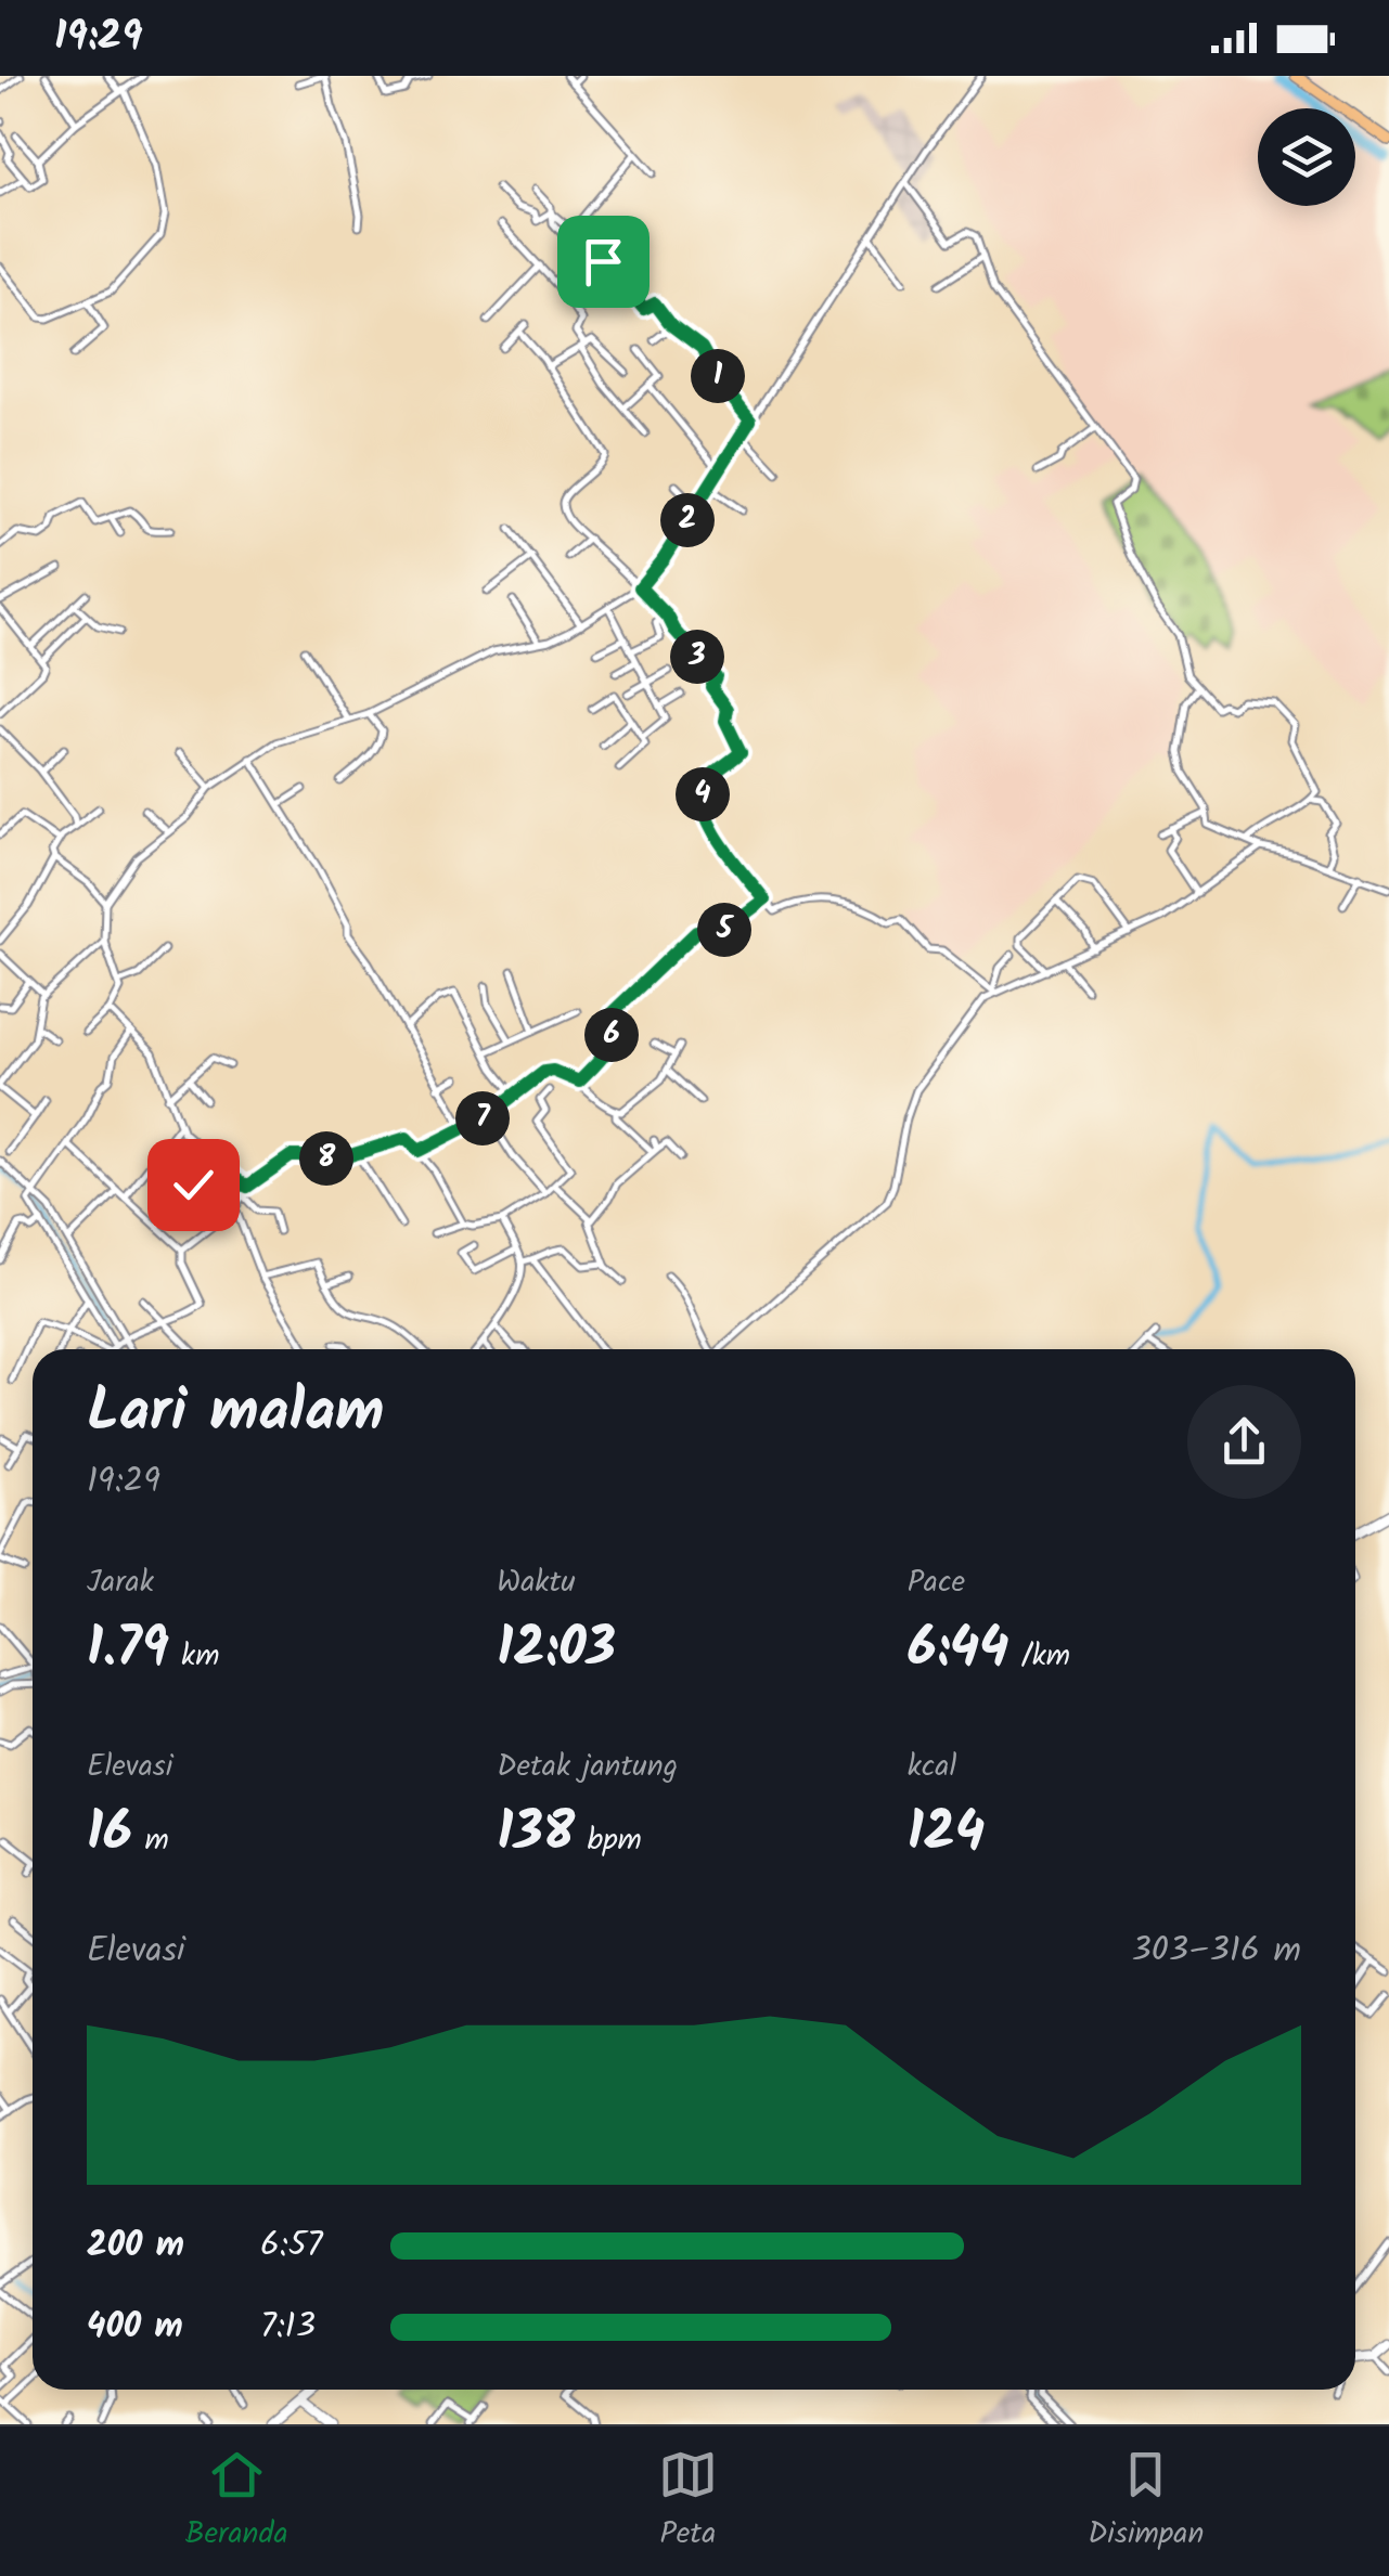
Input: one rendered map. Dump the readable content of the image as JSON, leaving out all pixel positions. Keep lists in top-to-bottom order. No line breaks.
{"page":{"status":"19:29","pins":["1","2","3","4","5","6","7","8"],"heading":["Lari malam","19:29"],"stats":[["Jarak","1.79 km"],["Waktu","12:03"],["Pace","6:44 /km"],["Elevasi","16 m"],["Detak jantung","138 bpm"],["kcal","124"]],"chart":["Elevasi","303–316 m"],"list":[{"name":"200 m","note":"6:57"},{"name":"400 m","note":"7:13"}],"tabs":["Beranda","Peta","Disimpan"]}}
